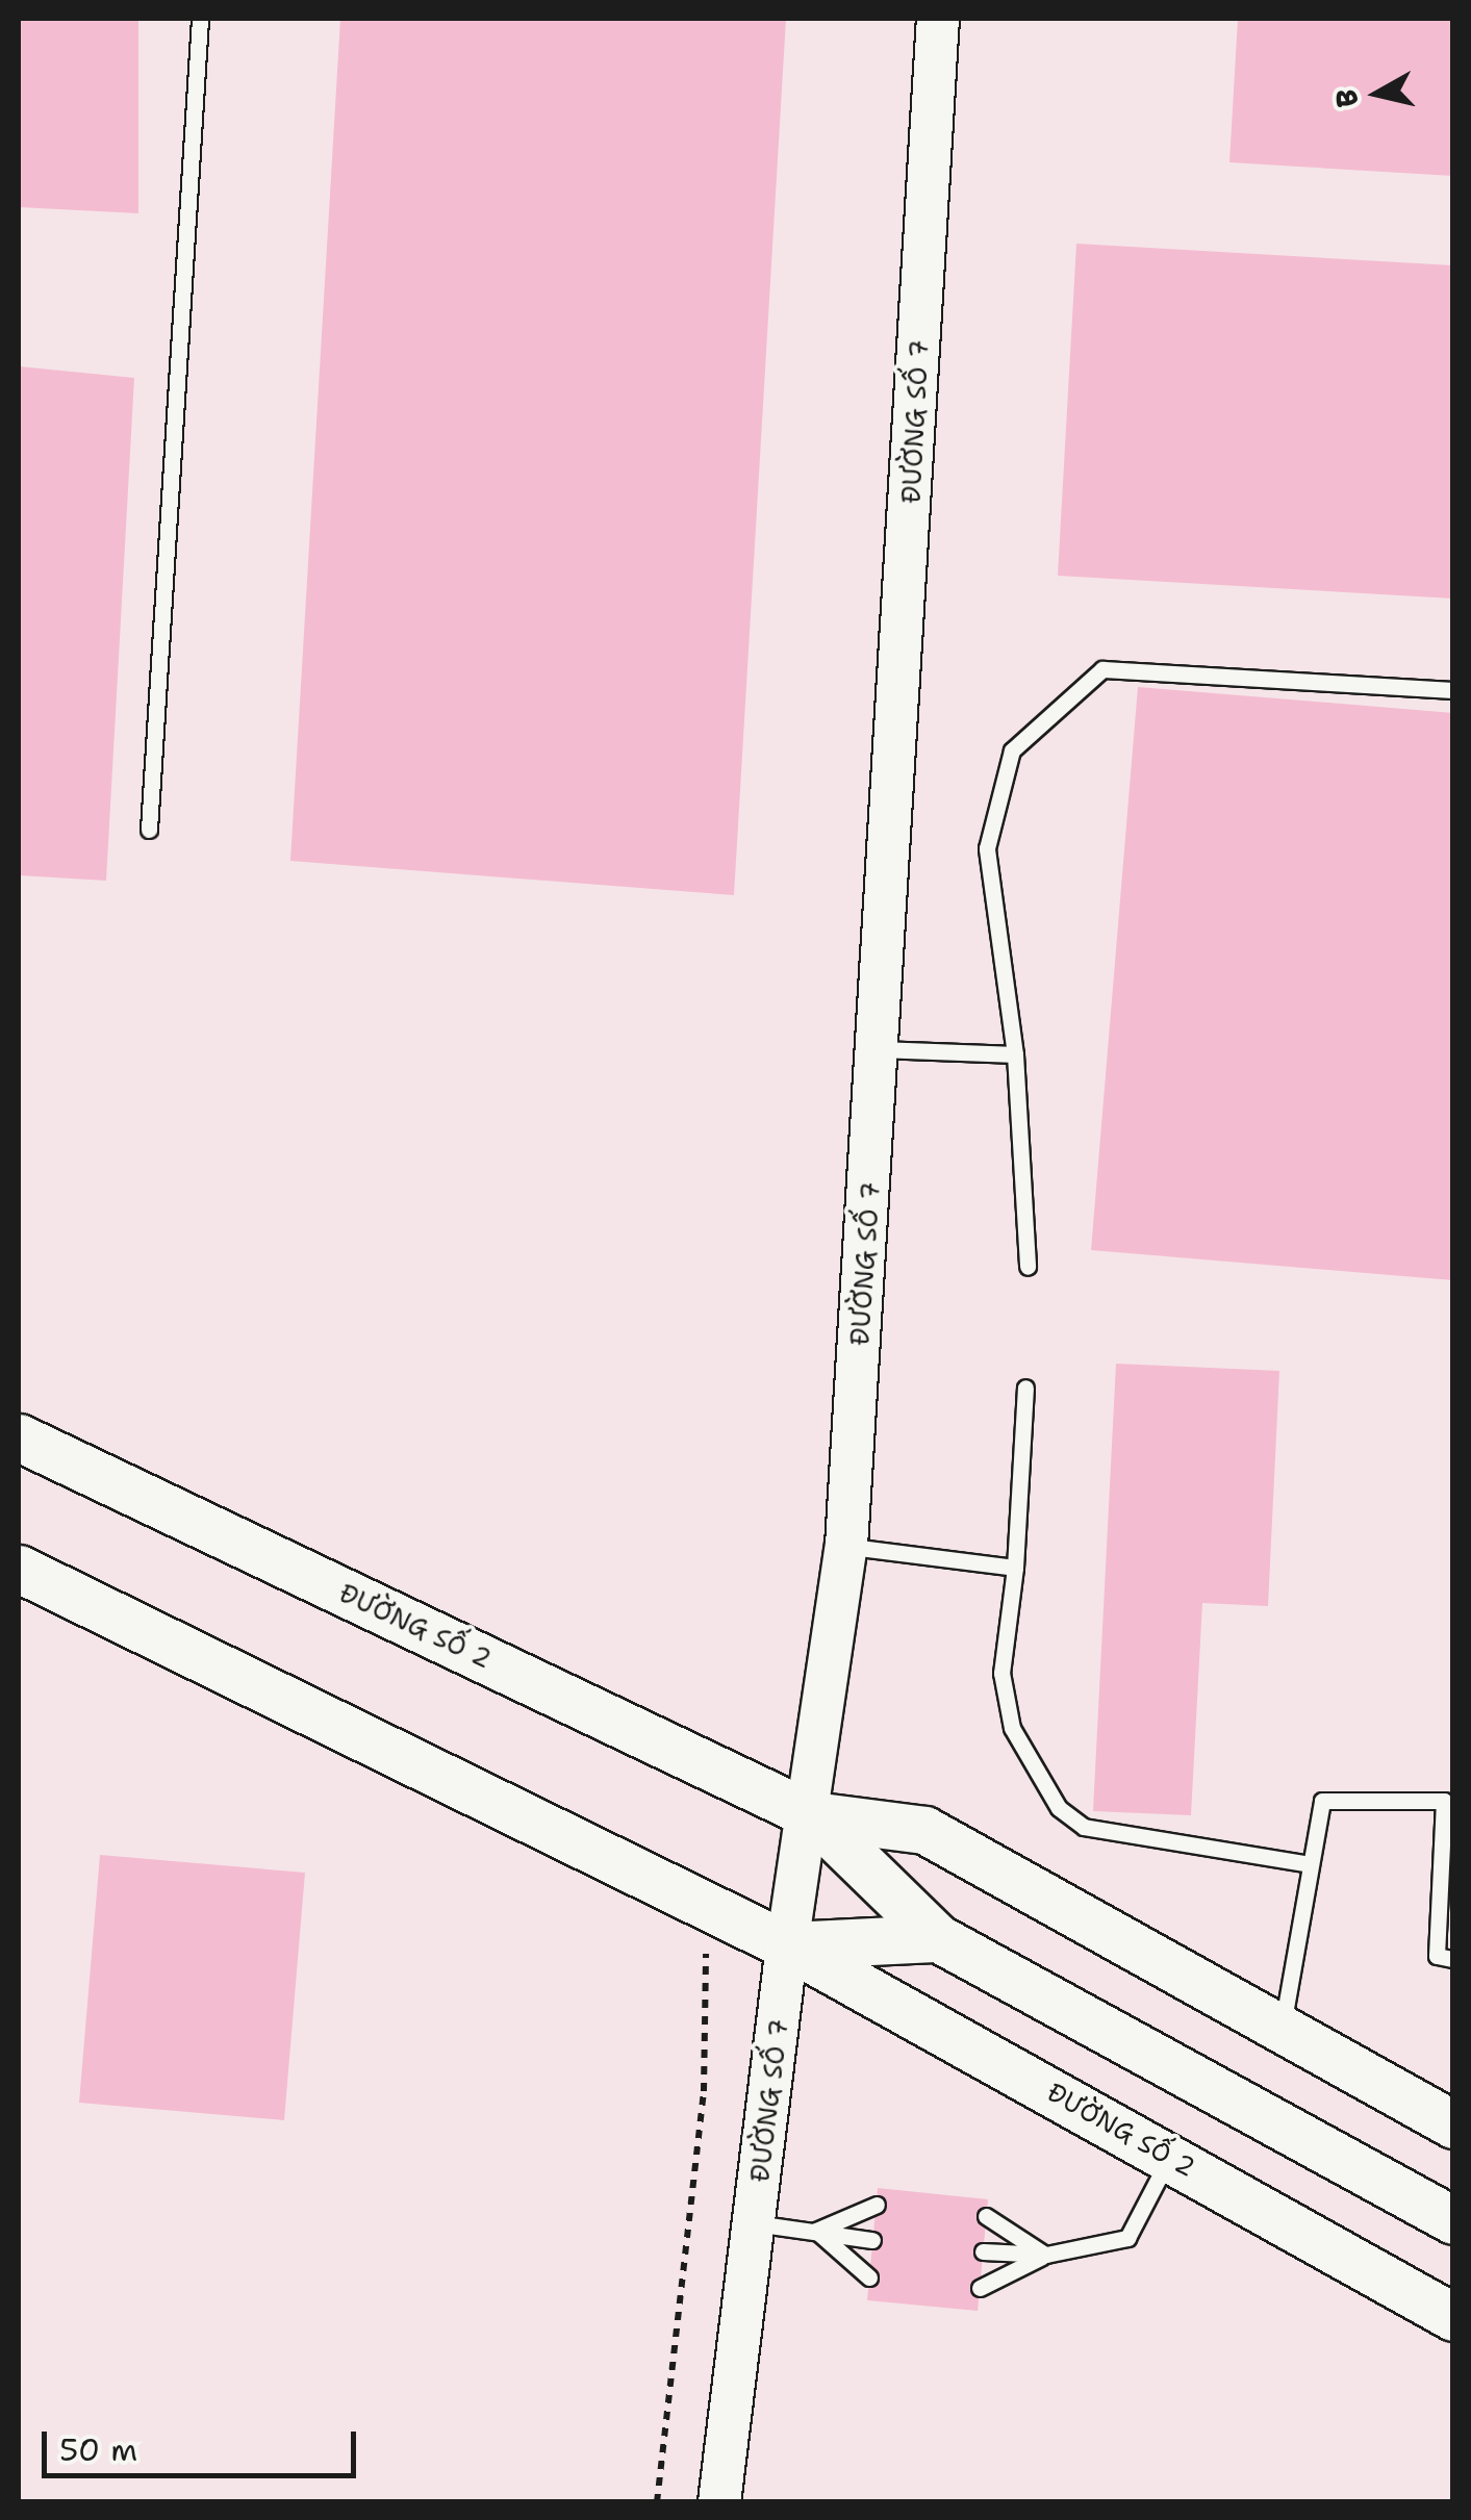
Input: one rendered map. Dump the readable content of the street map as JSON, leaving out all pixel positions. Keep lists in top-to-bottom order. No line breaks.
{"streets":{"main road":["ĐƯỜNG SỐ 2"],"street":["ĐƯỜNG SỐ 7"]},"crossings":[["ĐƯỜNG SỐ 7","ĐƯỜNG SỐ 2"]],"scale_bar":"50 m","north":"left"}
